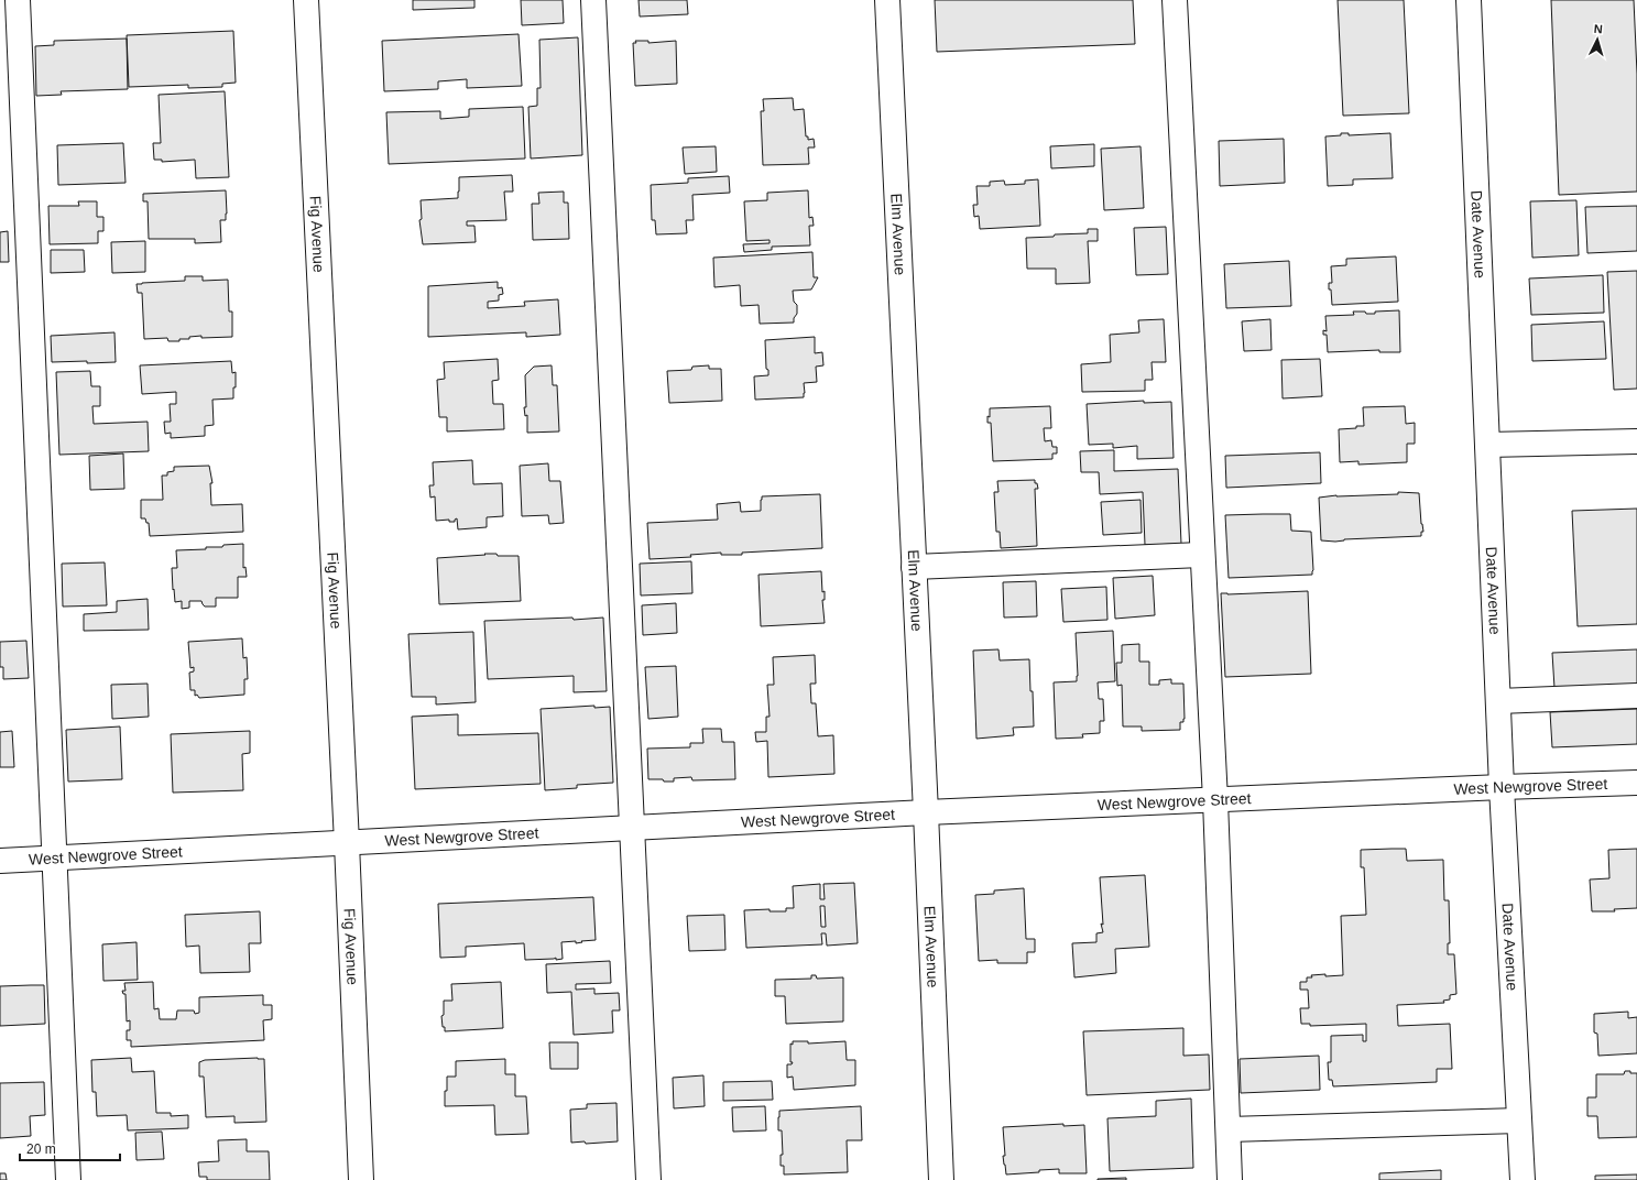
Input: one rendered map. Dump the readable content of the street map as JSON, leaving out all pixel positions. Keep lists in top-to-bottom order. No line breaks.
{"streets":{"street":["Fig Avenue","Elm Avenue","Date Avenue","West Newgrove Street"]},"crossings":[["Fig Avenue","West Newgrove Street"],["Elm Avenue","West Newgrove Street"],["Date Avenue","West Newgrove Street"]],"scale_bar":"20 m","north":"top"}
